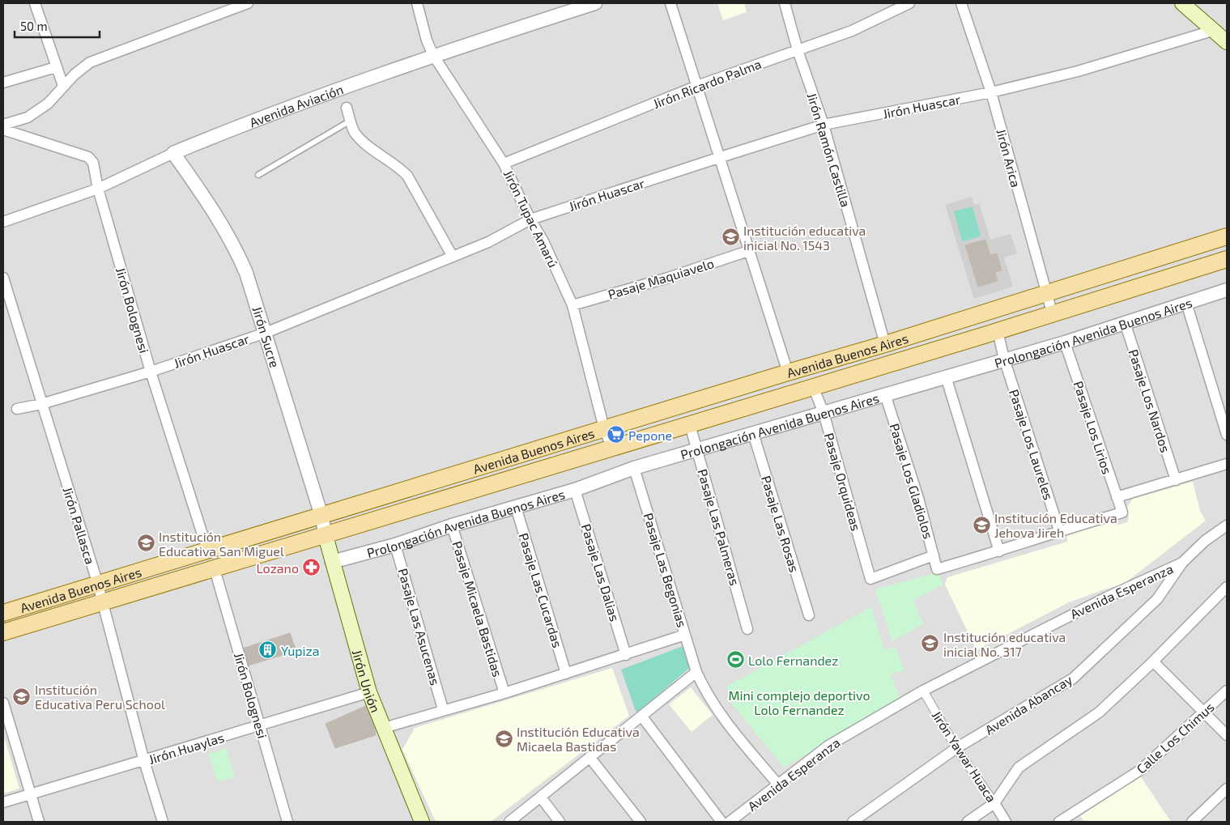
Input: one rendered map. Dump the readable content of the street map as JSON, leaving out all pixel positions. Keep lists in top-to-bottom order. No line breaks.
{"streets":{"main road":["Avenida Buenos Aires","Jirón Unión"],"street":["Jirón Ricardo Palma","Avenida Aviación","Jirón Huascar","Jirón Ramón Castilla","Jirón Arica","Jirón Tupac Amarú","Pasaje Maquiavelo","Jirón Bolognesi","Prolongación Avenida Buenos Aires","Jirón Sucre","Pasaje Los Nardos","Pasaje Los Lirios","Pasaje Los Laureles","Pasaje Los Gladiolos","Pasaje Orquideas","Pasaje Las Rosas","Jirón Pallasca","Pasaje Las Palmeras","Pasaje Las Begonias","Pasaje Las Dalias","Pasaje Las Cucardas","Avenida Esperanza","Pasaje Micaela Bastidas","Pasaje Las Asucenas","Avenida Abancay","Calle Los Chimus","Jirón Huaylas","Jirón Yawar Huaca"]},"crossings":[["Jirón Ricardo Palma","Jirón Ramón Castilla"],["Jirón Ricardo Palma","Jirón Tupac Amarú"],["Avenida Aviación","Jirón Tupac Amarú"],["Avenida Aviación","Jirón Bolognesi"],["Avenida Aviación","Jirón Sucre"],["Jirón Huascar","Jirón Ramón Castilla"],["Jirón Huascar","Jirón Arica"],["Jirón Huascar","Jirón Tupac Amarú"],["Jirón Huascar","Jirón Bolognesi"],["Jirón Huascar","Jirón Sucre"],["Jirón Huascar","Jirón Pallasca"],["Jirón Ramón Castilla","Avenida Buenos Aires"],["Jirón Arica","Avenida Buenos Aires"],["Jirón Tupac Amarú","Pasaje Maquiavelo"],["Jirón Tupac Amarú","Avenida Buenos Aires"],["Jirón Bolognesi","Avenida Buenos Aires"],["Jirón Bolognesi","Jirón Huaylas"],["Prolongación Avenida Buenos Aires","Pasaje Los Nardos"],["Prolongación Avenida Buenos Aires","Pasaje Los Lirios"],["Prolongación Avenida Buenos Aires","Pasaje Los Laureles"],["Prolongación Avenida Buenos Aires","Pasaje Los Gladiolos"],["Prolongación Avenida Buenos Aires","Pasaje Orquideas"],["Prolongación Avenida Buenos Aires","Pasaje Las Rosas"],["Prolongación Avenida Buenos Aires","Pasaje Las Palmeras"],["Prolongación Avenida Buenos Aires","Pasaje Las Begonias"],["Prolongación Avenida Buenos Aires","Pasaje Las Dalias"],["Prolongación Avenida Buenos Aires","Pasaje Las Cucardas"],["Prolongación Avenida Buenos Aires","Pasaje Micaela Bastidas"],["Prolongación Avenida Buenos Aires","Pasaje Las Asucenas"],["Prolongación Avenida Buenos Aires","Jirón Unión"],["Jirón Sucre","Avenida Buenos Aires"],["Jirón Sucre","Jirón Unión"],["Avenida Buenos Aires","Pasaje Los Laureles"],["Avenida Buenos Aires","Pasaje Orquideas"],["Avenida Buenos Aires","Jirón Pallasca"],["Avenida Buenos Aires","Pasaje Las Palmeras"],["Avenida Buenos Aires","Jirón Unión"],["Pasaje Los Lirios","Pasaje Los Laureles"],["Pasaje Los Gladiolos","Pasaje Orquideas"],["Jirón Pallasca","Jirón Huaylas"],["Pasaje Las Begonias","Avenida Esperanza"],["Avenida Esperanza","Avenida Abancay"],["Avenida Esperanza","Jirón Yawar Huaca"],["Jirón Unión","Jirón Huaylas"],["Avenida Abancay","Jirón Yawar Huaca"]],"parks":["Mini complejo deportivo Lolo Fernandez"],"places":{"school or university":["Institución educativa inicial No. 1543","Institución Educativa Jehova Jireh","Institución Educativa San Miguel","Institución educativa inicial No. 317","Institución Educativa Peru School","Institución Educativa Micaela Bastidas"],"supermarket":["Pepone"],"pharmacy":["Lozano"],"building":["Yupiza"],"sports":["Lolo Fernandez"]},"scale_bar":"50 m"}
